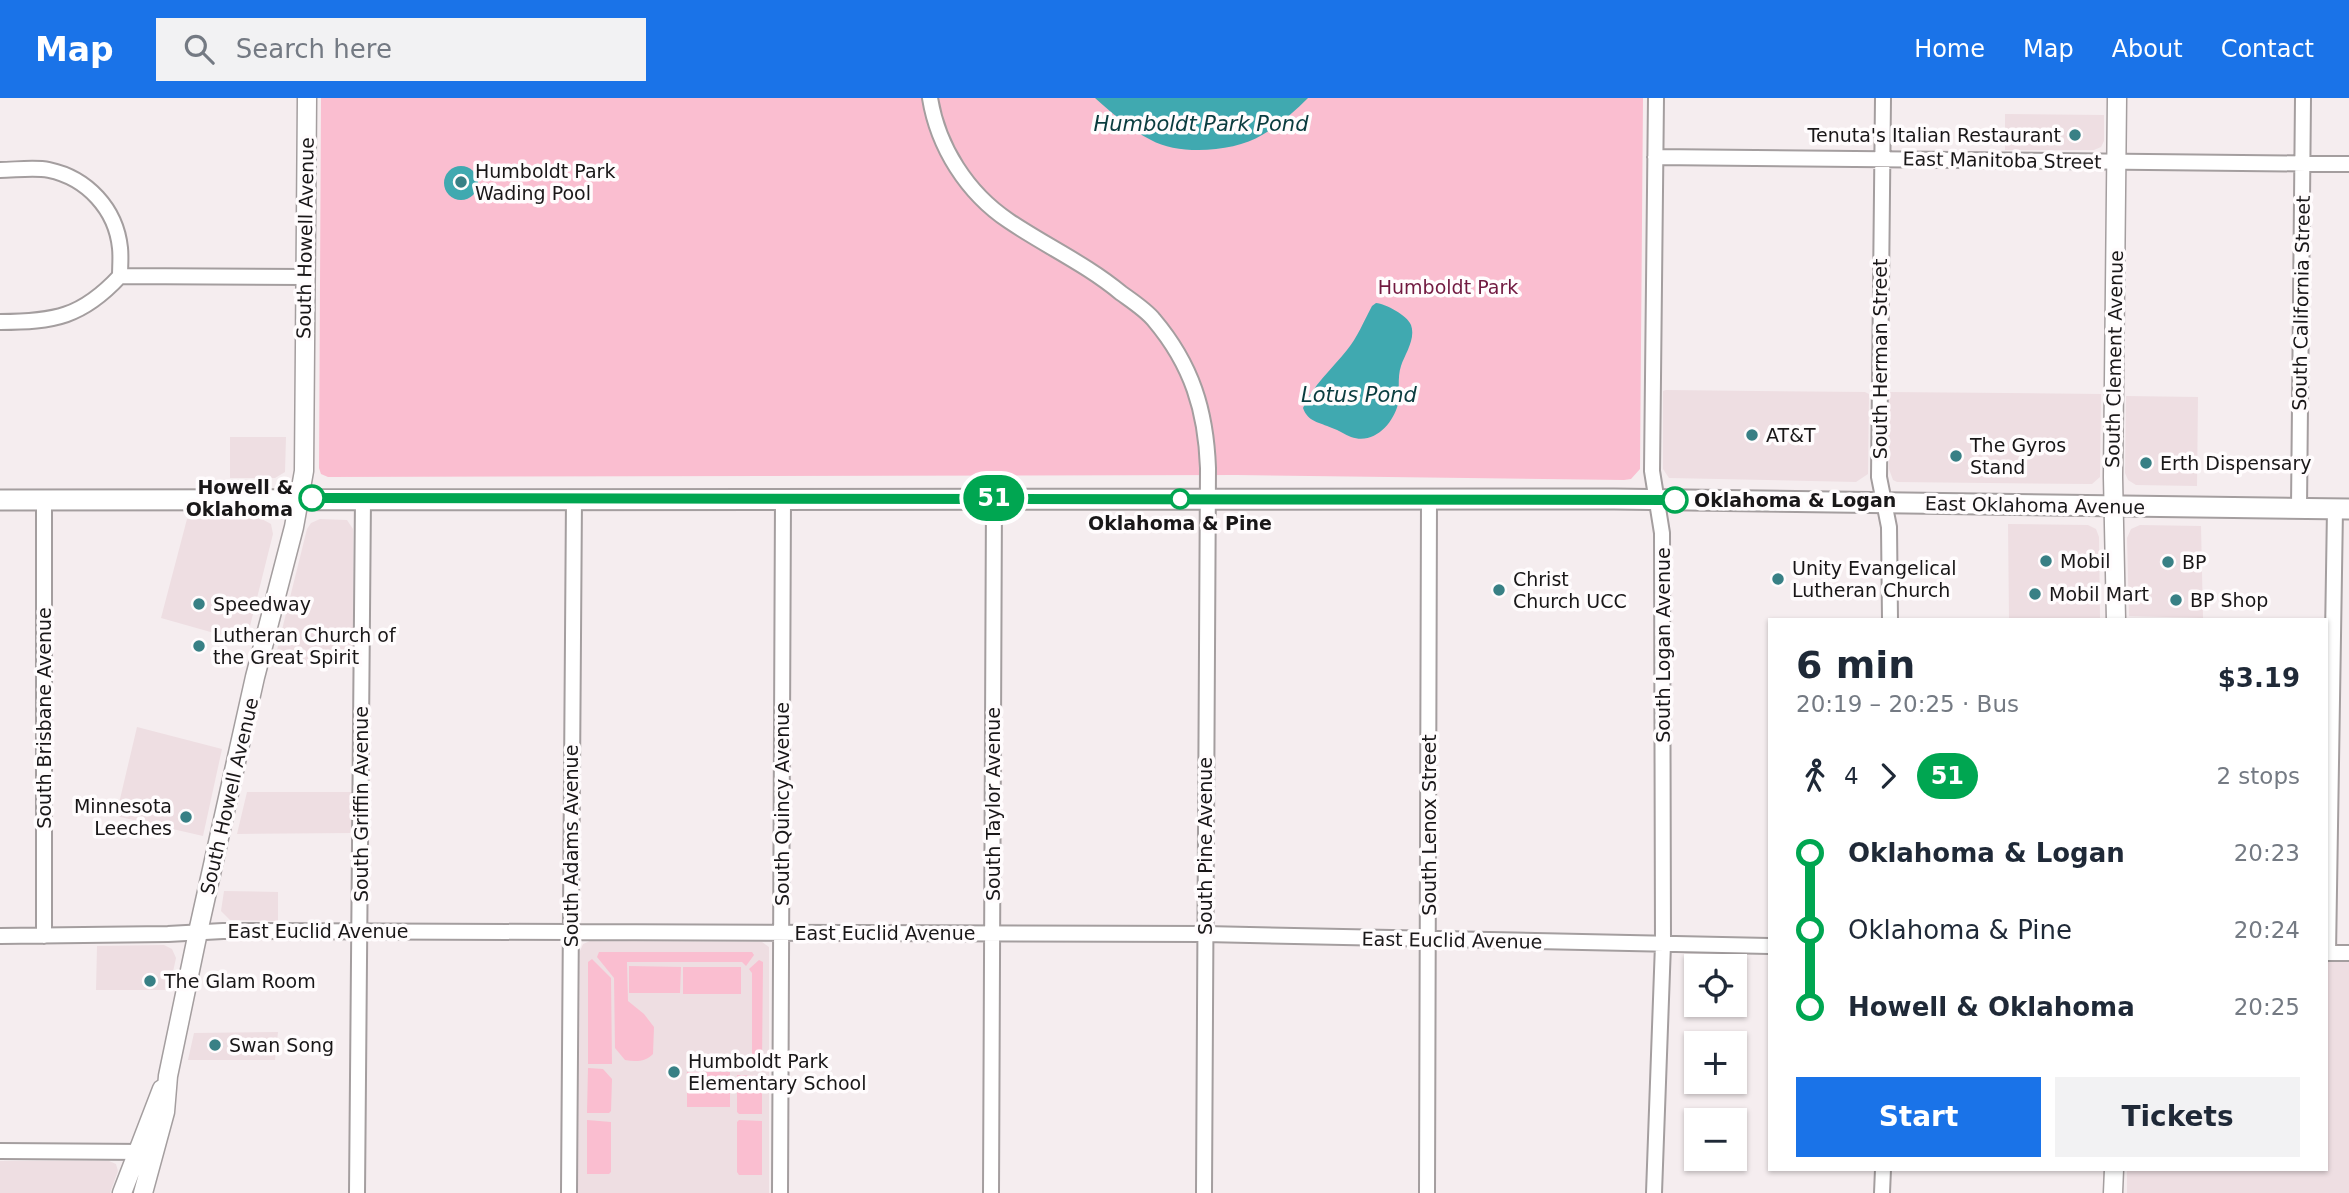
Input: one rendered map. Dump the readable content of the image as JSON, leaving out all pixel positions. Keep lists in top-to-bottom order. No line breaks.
{"streets":{"main road":["East Oklahoma Avenue"],"street":["East Manitoba Street","South Howell Avenue","South California Street","South Herman Street","South Clement Avenue","South Logan Avenue","South Brisbane Avenue","South Griffin Avenue","South Quincy Avenue","South Taylor Avenue","South Lenox Street","South Adams Avenue","South Pine Avenue","East Euclid Avenue"]},"crossings":[["East Manitoba Street","South California Street"],["East Manitoba Street","South Herman Street"],["East Manitoba Street","South Clement Avenue"],["East Manitoba Street","South Logan Avenue"],["South Howell Avenue","East Oklahoma Avenue"],["South Howell Avenue","East Euclid Avenue"],["South California Street","East Oklahoma Avenue"],["South Herman Street","East Oklahoma Avenue"],["South Clement Avenue","East Oklahoma Avenue"],["East Oklahoma Avenue","South Logan Avenue"],["East Oklahoma Avenue","South Brisbane Avenue"],["East Oklahoma Avenue","South Griffin Avenue"],["East Oklahoma Avenue","South Quincy Avenue"],["East Oklahoma Avenue","South Taylor Avenue"],["East Oklahoma Avenue","South Lenox Street"],["East Oklahoma Avenue","South Adams Avenue"],["East Oklahoma Avenue","South Pine Avenue"],["South Logan Avenue","East Euclid Avenue"],["South Brisbane Avenue","East Euclid Avenue"],["South Griffin Avenue","East Euclid Avenue"],["South Quincy Avenue","East Euclid Avenue"],["South Taylor Avenue","East Euclid Avenue"],["South Lenox Street","East Euclid Avenue"],["South Adams Avenue","East Euclid Avenue"],["South Pine Avenue","East Euclid Avenue"]],"water":["Humboldt Park Pond","Lotus Pond"],"parks":["Humboldt Park"],"places":["Tenuta's Italian Restaurant","Humboldt Park Wading Pool","AT&T","The Gyros Stand","Erth Dispensary","Howell & Oklahoma","Oklahoma & Pine","Oklahoma & Logan","Mobil","BP","Unity Evangelical Lutheran Church","Christ Church UCC","Mobil Mart","BP Shop","Speedway","Lutheran Church of the Great Spirit","Minnesota Leeches","The Glam Room","Swan Song","Humboldt Park Elementary School"],"lines":["bus line 51"],"page":{"header":"Map","search":"Search here","nav":["Home","Map","About","Contact"],"on_map":"51","heading":["6 min","20:19 – 20:25 · Bus","$3.19"],"legs":["4","51","2 stops"],"list":[{"name":"Oklahoma & Logan","value":"20:23"},{"name":"Oklahoma & Pine","value":"20:24"},{"name":"Howell & Oklahoma","value":"20:25"}],"map_buttons":["+","−"],"buttons":["Start","Tickets"]}}
